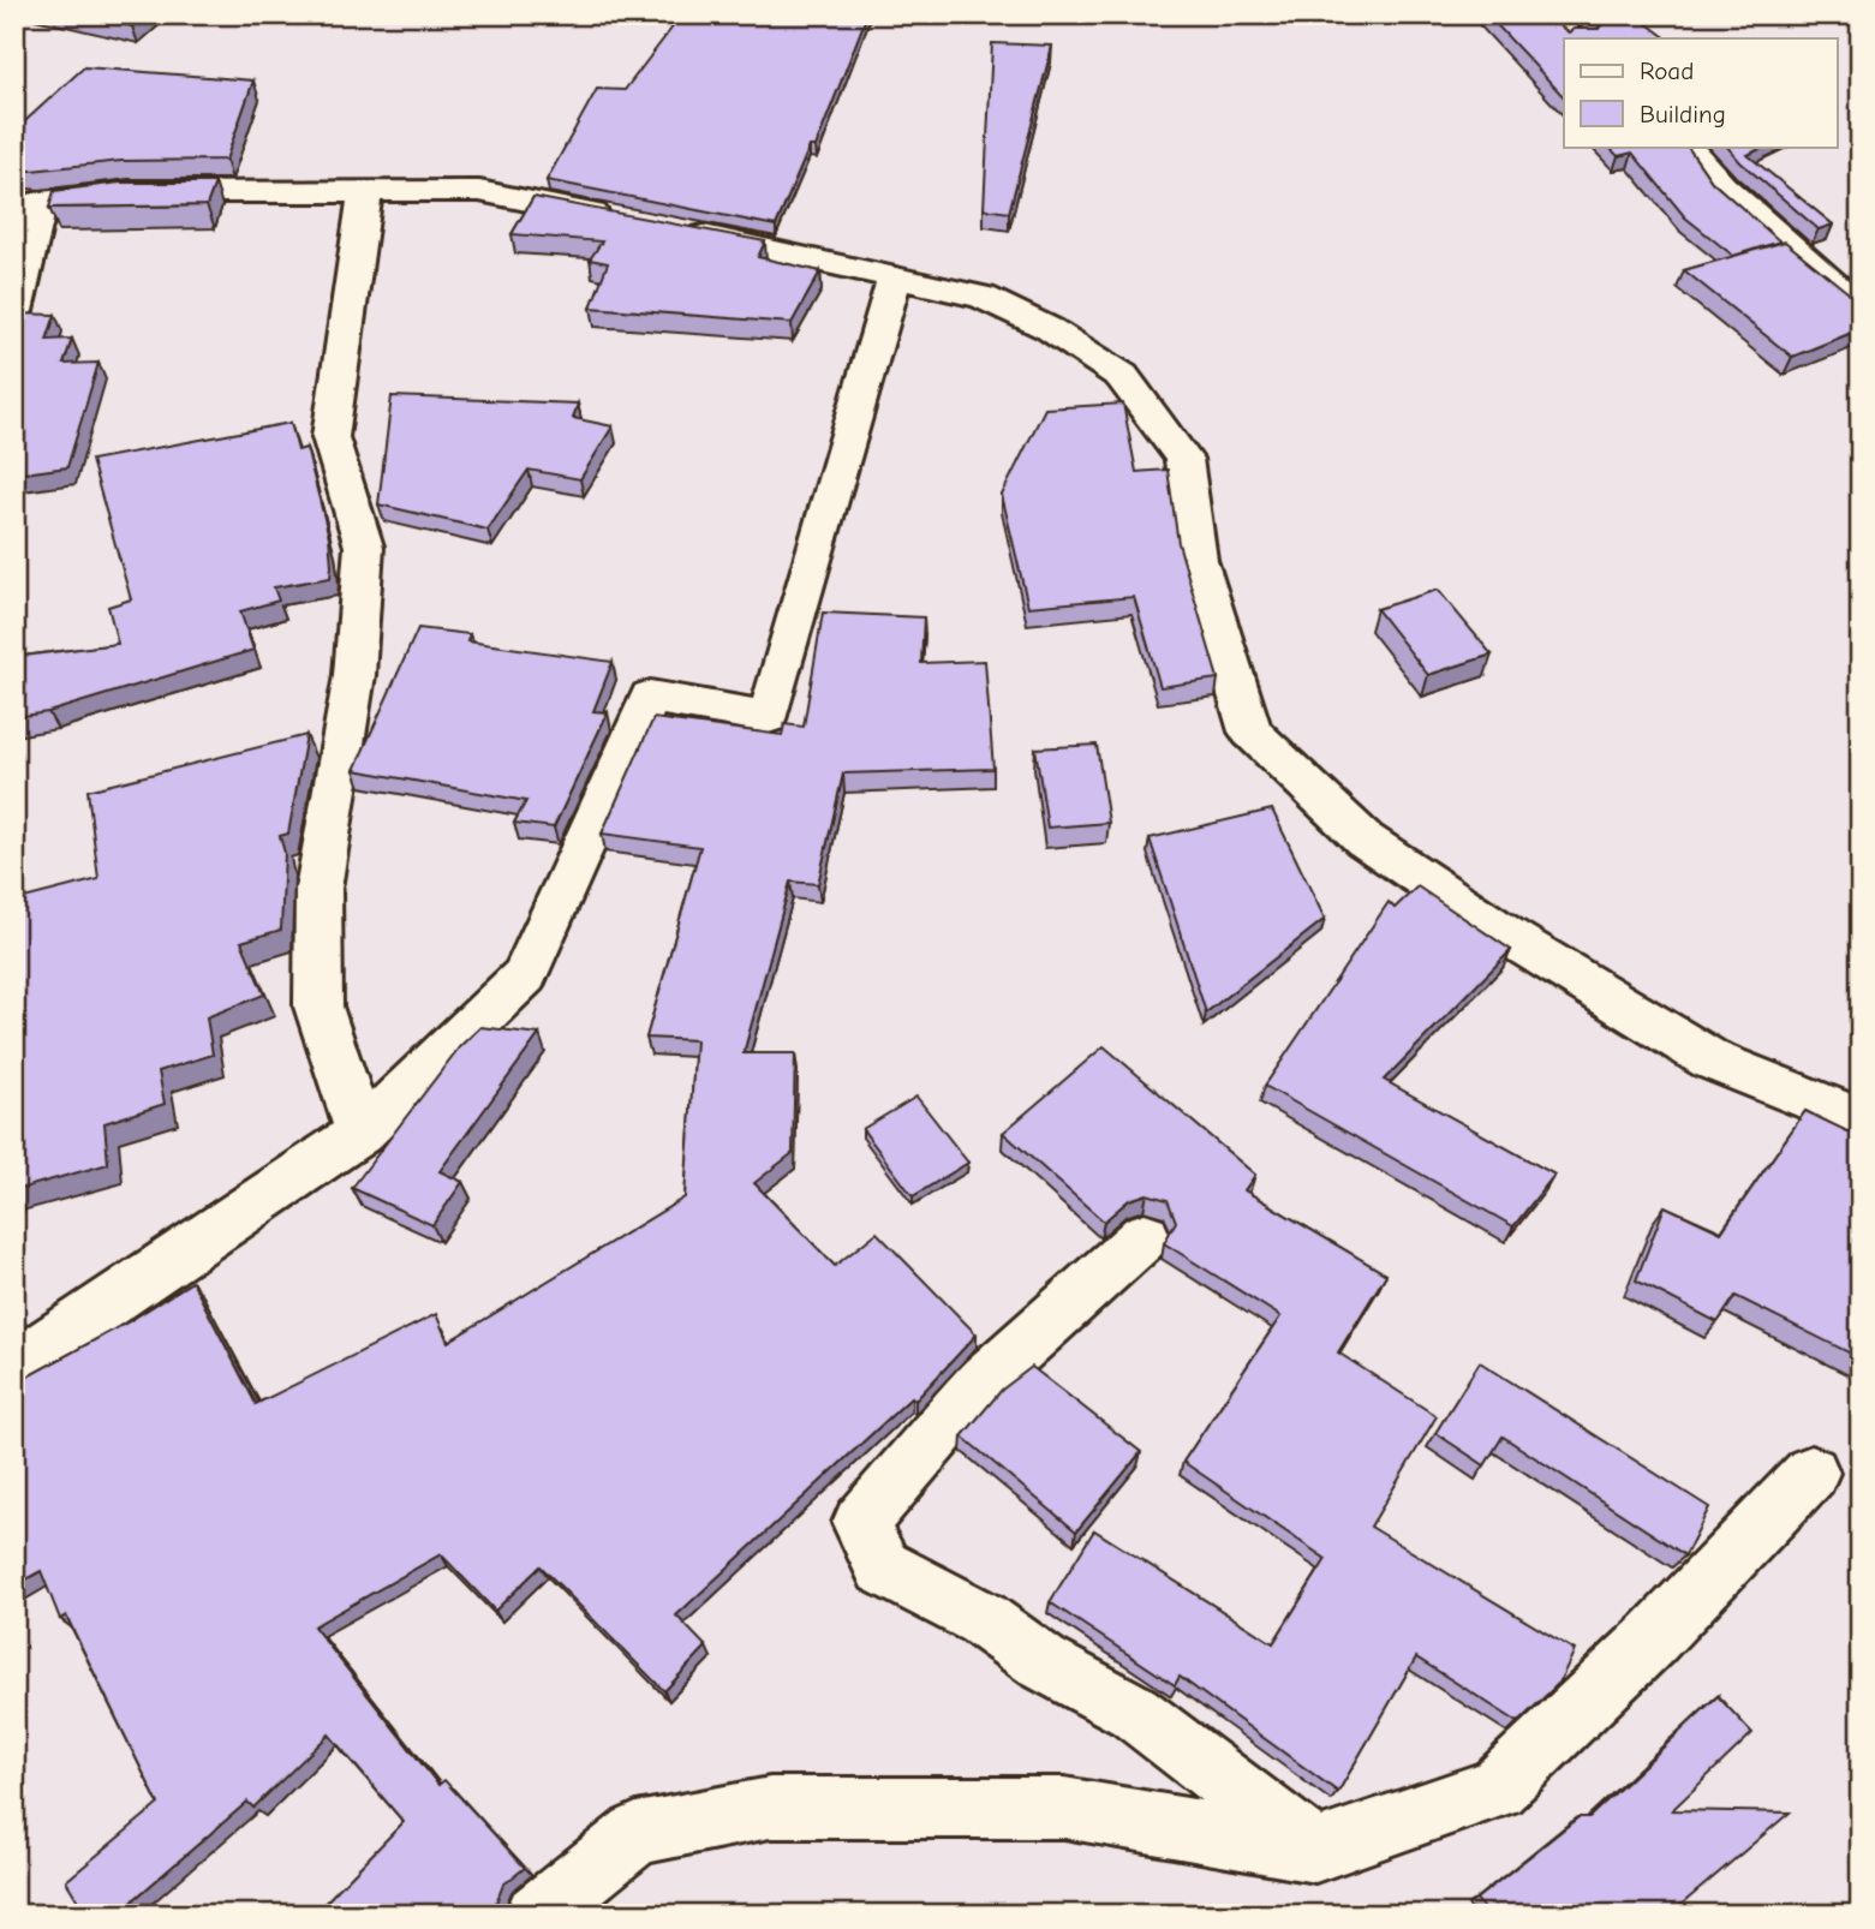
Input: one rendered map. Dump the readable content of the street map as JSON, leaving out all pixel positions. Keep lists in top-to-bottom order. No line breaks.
{"legend":["Road","Building"]}
